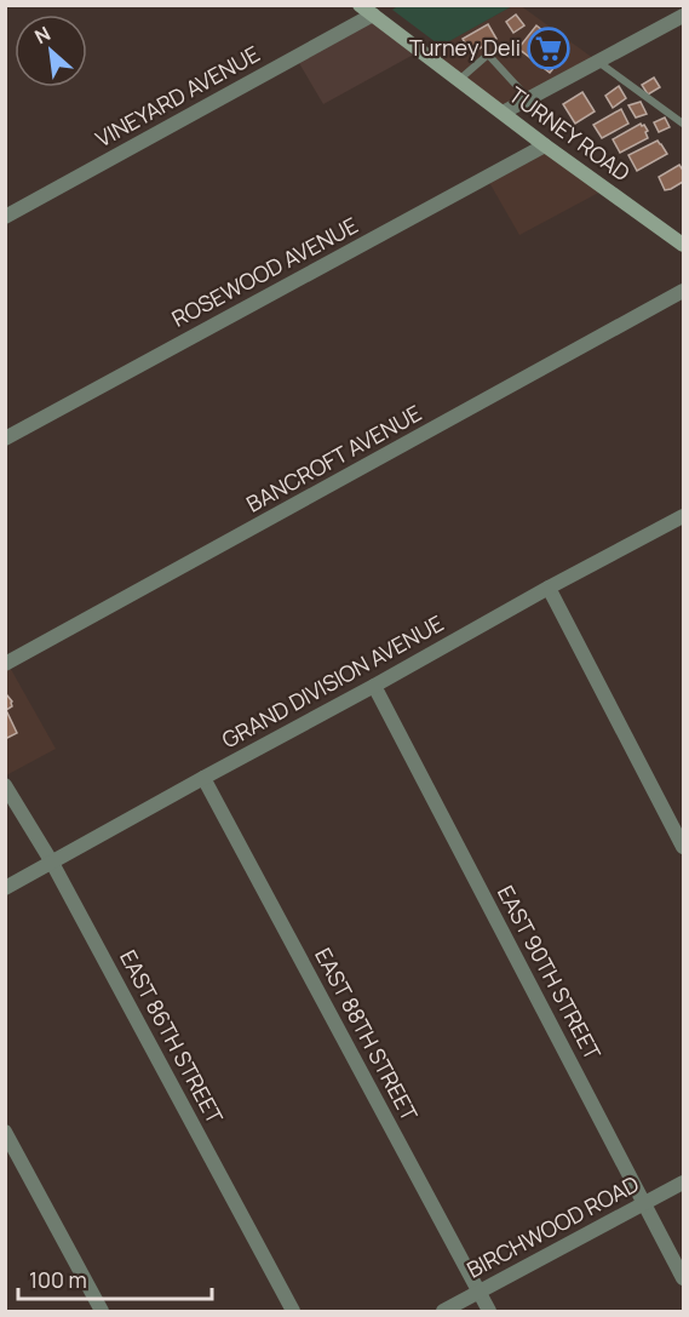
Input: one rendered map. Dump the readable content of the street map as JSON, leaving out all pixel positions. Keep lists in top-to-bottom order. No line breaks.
{"streets":{"main road":["TURNEY ROAD"],"street":["VINEYARD AVENUE","ROSEWOOD AVENUE","BANCROFT AVENUE","GRAND DIVISION AVENUE","EAST 90TH STREET","EAST 88TH STREET","EAST 86TH STREET","BIRCHWOOD ROAD"]},"crossings":[["VINEYARD AVENUE","TURNEY ROAD"],["TURNEY ROAD","ROSEWOOD AVENUE"],["GRAND DIVISION AVENUE","EAST 90TH STREET"],["GRAND DIVISION AVENUE","EAST 88TH STREET"],["GRAND DIVISION AVENUE","EAST 86TH STREET"],["EAST 90TH STREET","BIRCHWOOD ROAD"],["EAST 88TH STREET","BIRCHWOOD ROAD"]],"places":{"supermarket":["Turney Deli"]},"scale_bar":"100 m","north":"top left"}
